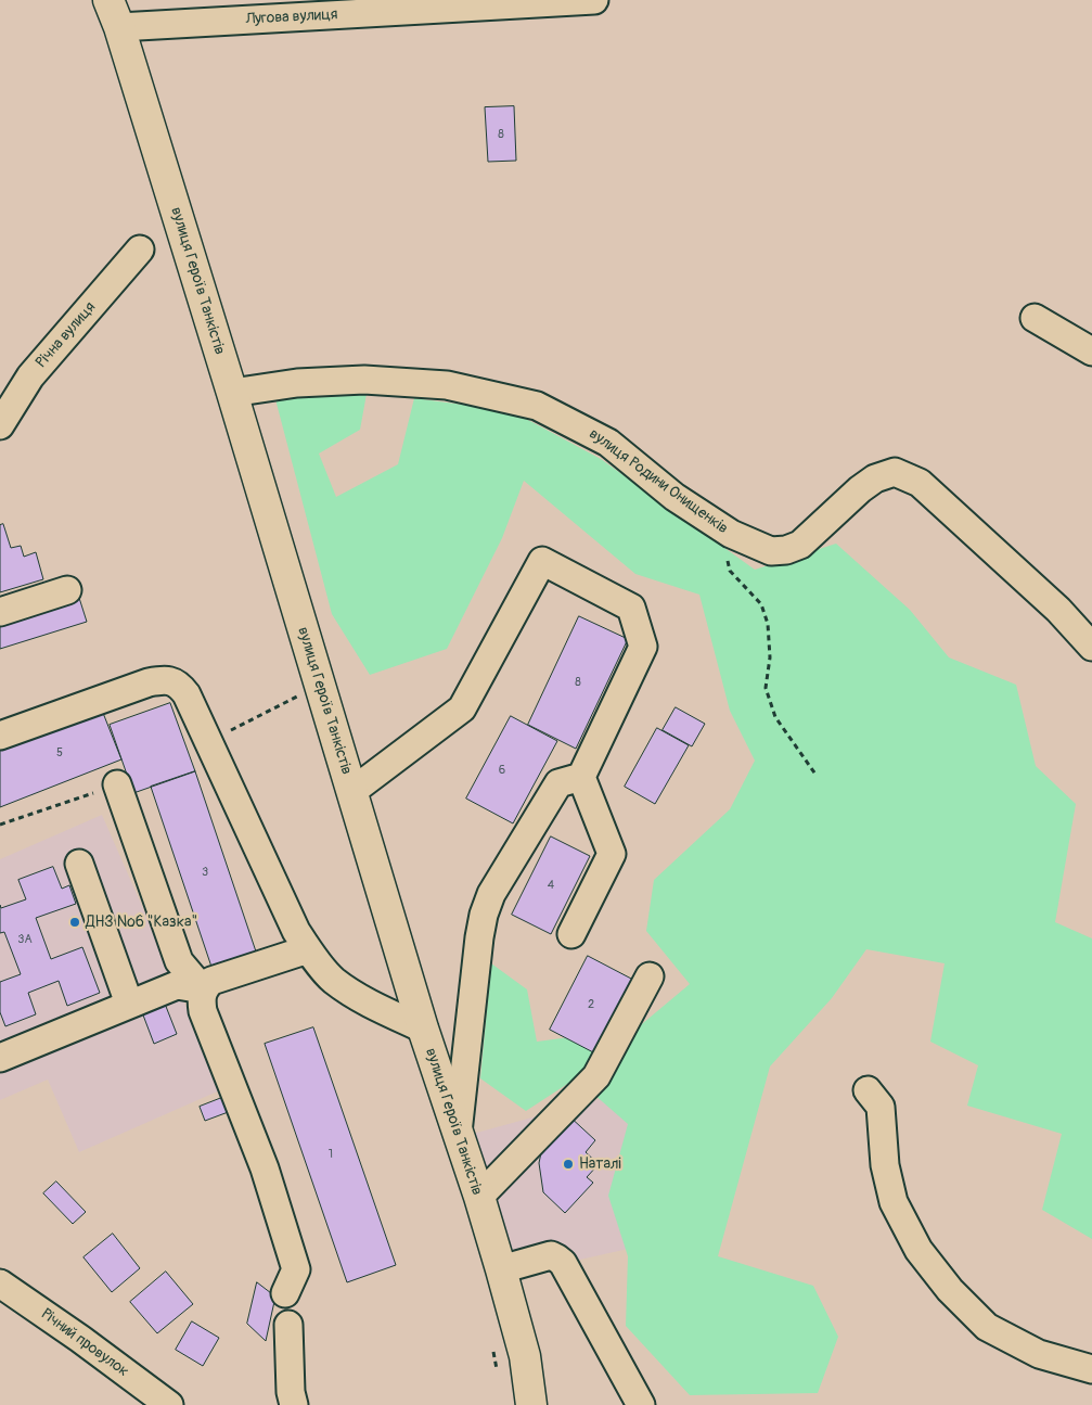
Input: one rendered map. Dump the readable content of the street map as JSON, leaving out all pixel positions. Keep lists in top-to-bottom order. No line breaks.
{"streets":{"main road":["вулиця Героїв Танкістів"],"street":["Лугова вулиця","Річна вулиця","вулиця Родини Онищенків","Річний провулок"]},"crossings":[["Лугова вулиця","вулиця Героїв Танкістів"],["вулиця Героїв Танкістів","вулиця Родини Онищенків"]],"places":["ДНЗ №6 \"Казка\"","Наталі"],"house_numbers":["8","8","5","6","3","4","3А","2","1"]}
